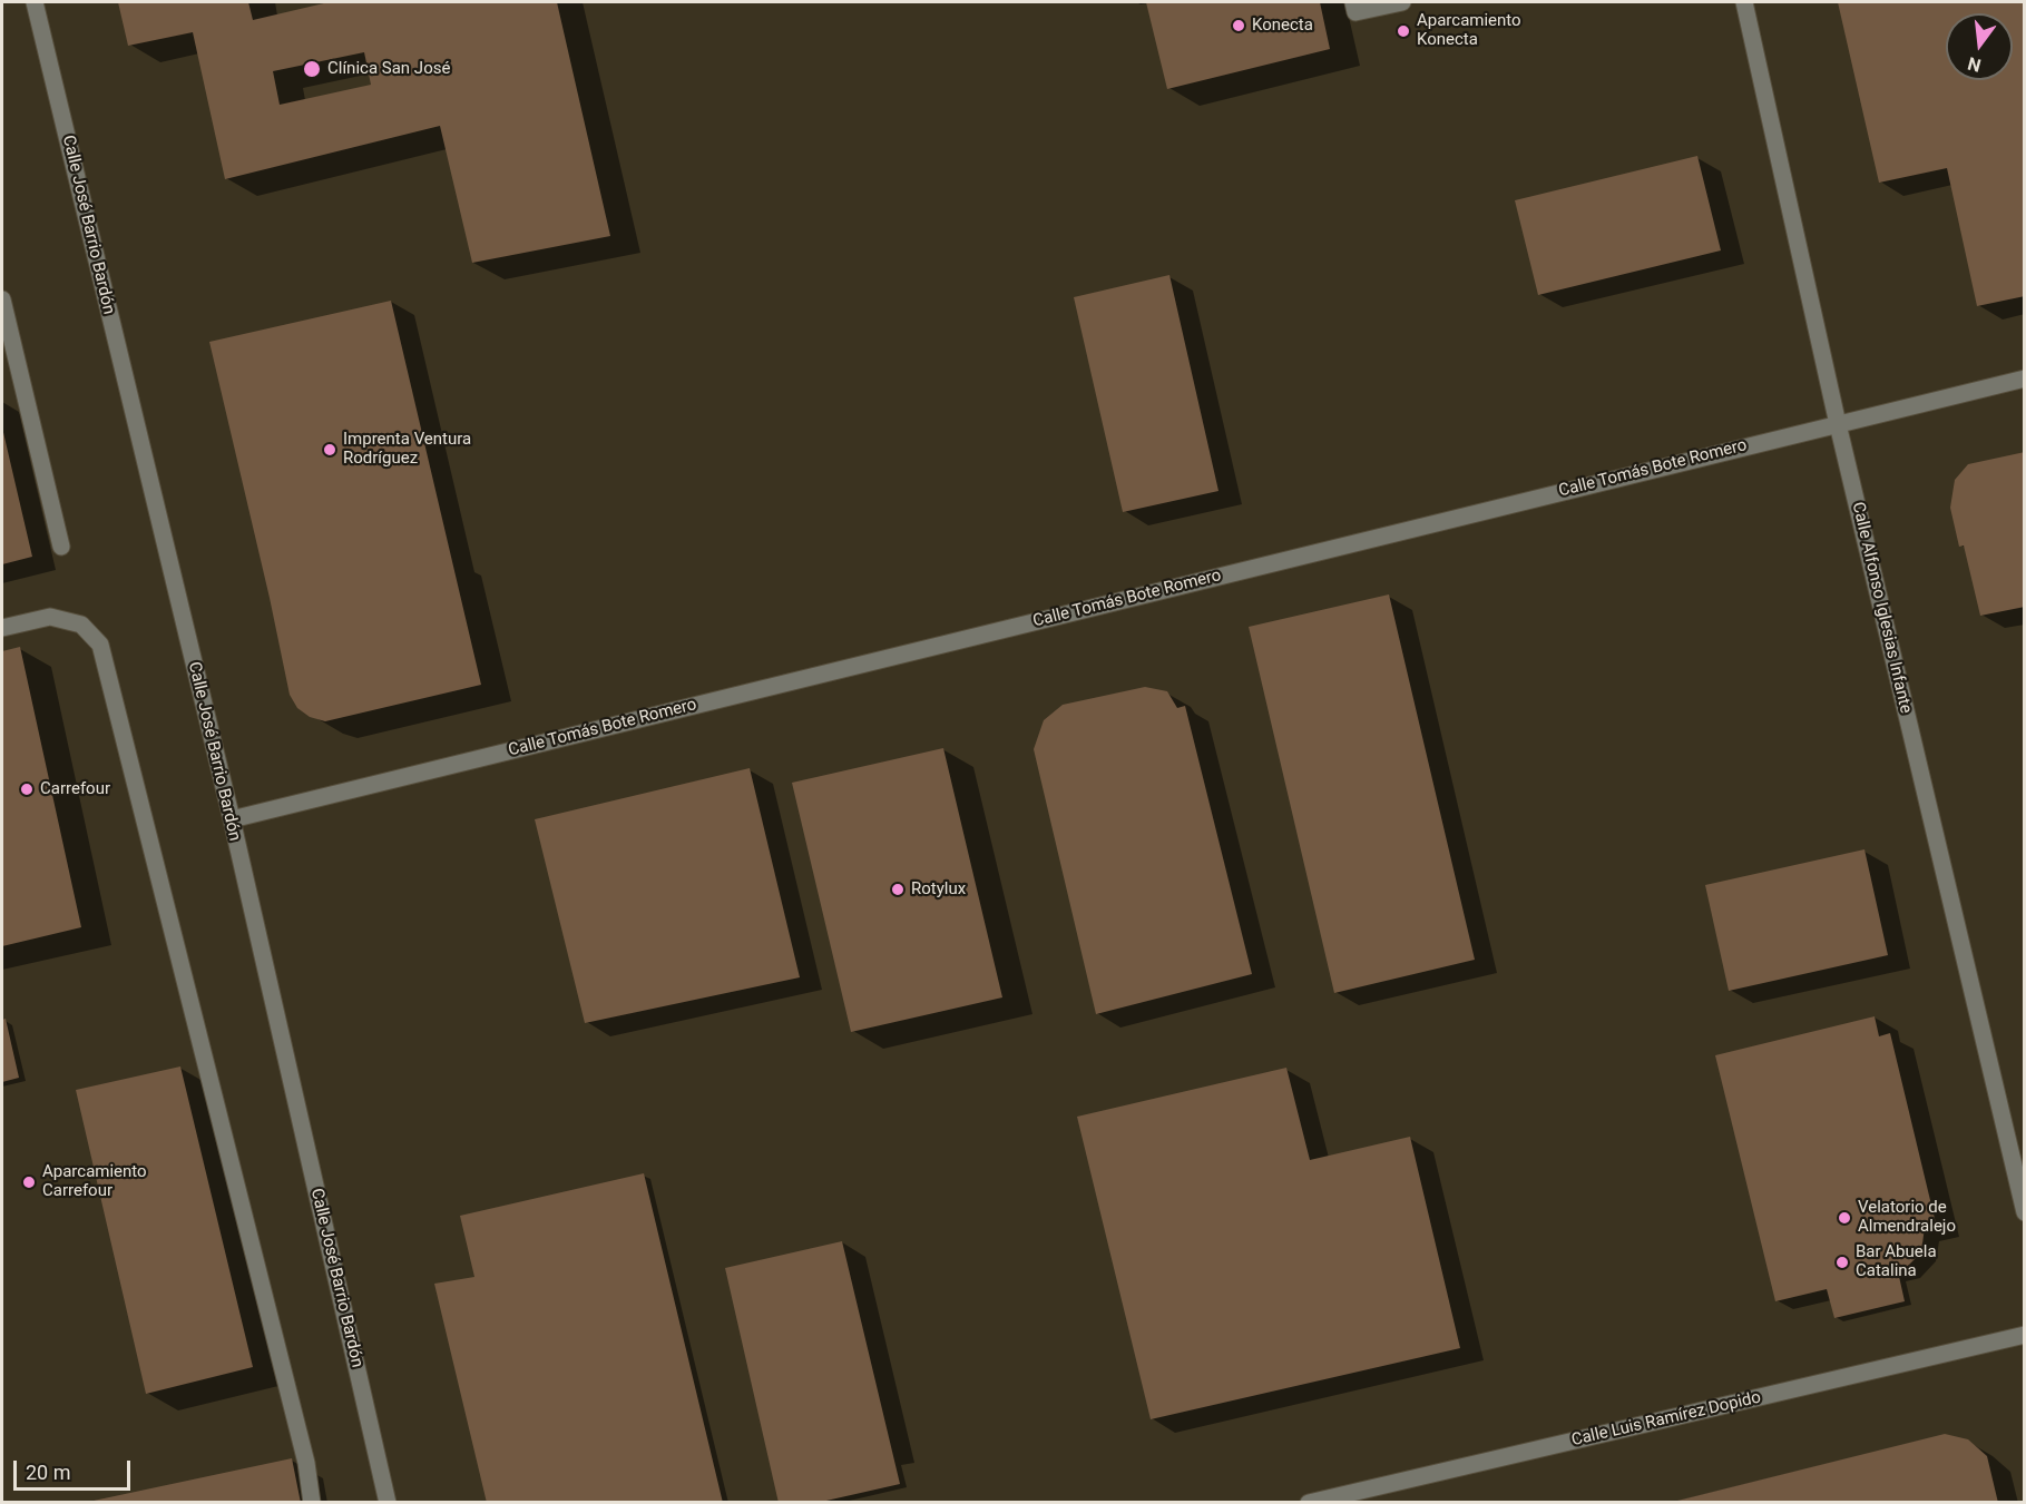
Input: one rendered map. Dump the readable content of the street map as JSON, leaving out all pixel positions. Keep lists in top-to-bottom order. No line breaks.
{"streets":{"street":["Calle José Barrio Bardón","Calle Tomás Bote Romero","Calle Alfonso Iglesias Infante","Calle Luis Ramírez Dopido"]},"crossings":[["Calle José Barrio Bardón","Calle Tomás Bote Romero"],["Calle Tomás Bote Romero","Calle Alfonso Iglesias Infante"]],"places":["Konecta","Aparcamiento Konecta","Clínica San José","Imprenta Ventura Rodríguez","Carrefour","Rotylux","Aparcamiento Carrefour","Velatorio de Almendralejo","Bar Abuela Catalina"],"scale_bar":"20 m","north":"bottom"}
